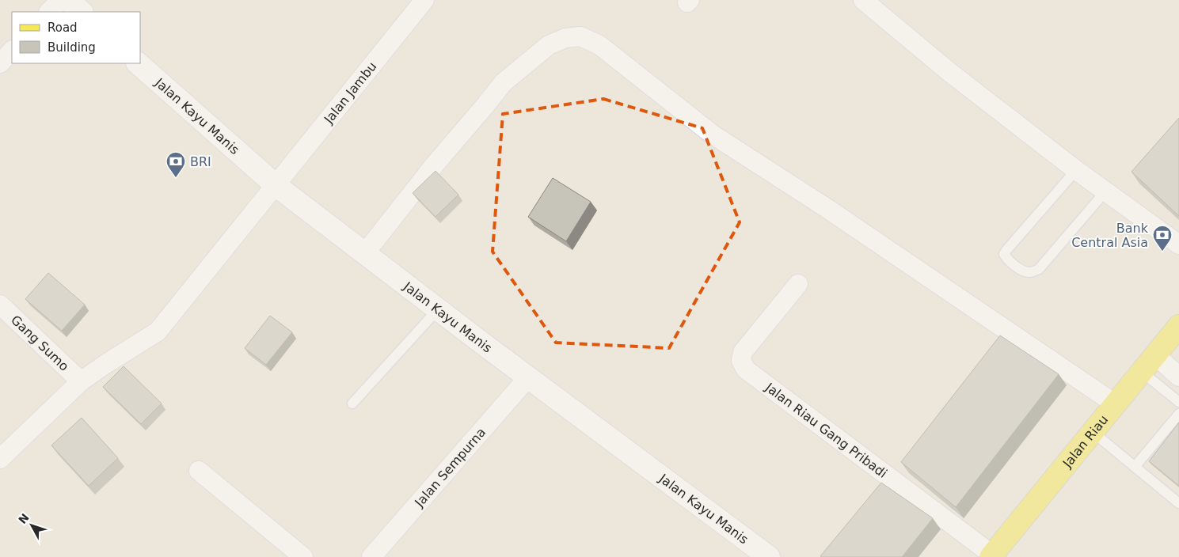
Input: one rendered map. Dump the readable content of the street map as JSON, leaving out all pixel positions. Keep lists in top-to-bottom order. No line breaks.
{"streets":{"main road":["Jalan Riau"],"street":["Jalan Jambu","Jalan Kayu Manis","Gang Sumo","Jalan Riau Gang Pribadi","Jalan Sempurna"]},"crossings":[["Jalan Jambu","Jalan Kayu Manis"],["Jalan Jambu","Gang Sumo"],["Jalan Kayu Manis","Jalan Sempurna"],["Jalan Riau Gang Pribadi","Jalan Riau"]],"places":{"bank":["BRI","Bank Central Asia"]},"legend":["Road","Building"],"north":"top left"}
